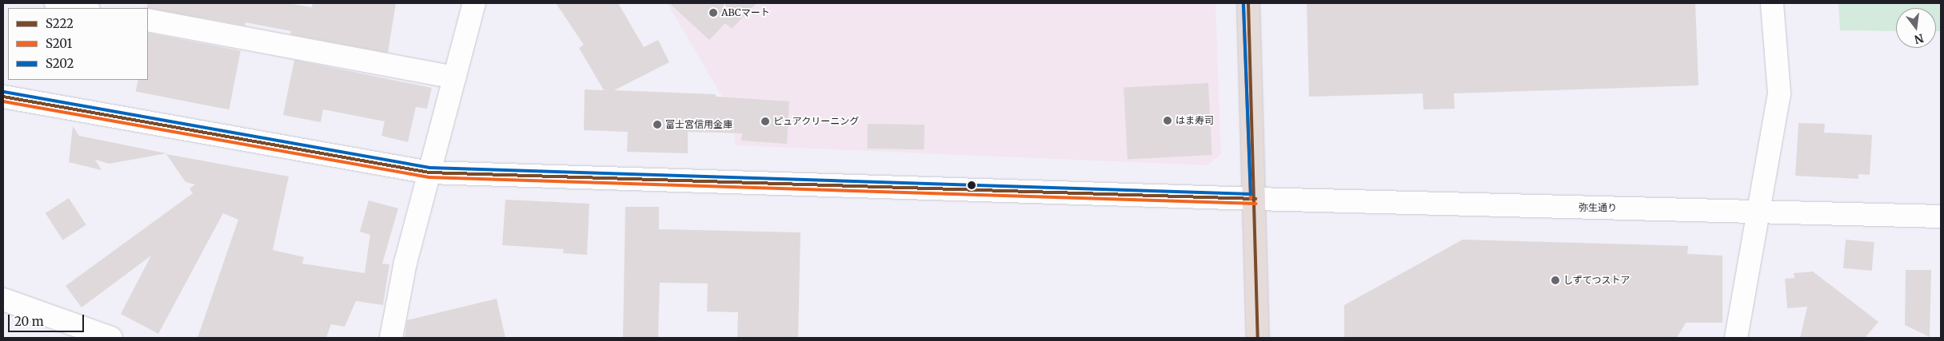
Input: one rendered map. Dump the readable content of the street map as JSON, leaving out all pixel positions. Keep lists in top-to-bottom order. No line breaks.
{"streets":{"street":["弥生通り"]},"places":["ABCマート","はま寿司","ピュアクリーニング","富士宮信用金庫","しずてつストア"],"lines":["transit line S222","transit line S201","transit line S202"],"legend":["S222","S201","S202"],"scale_bar":"20 m","north":"bottom"}
